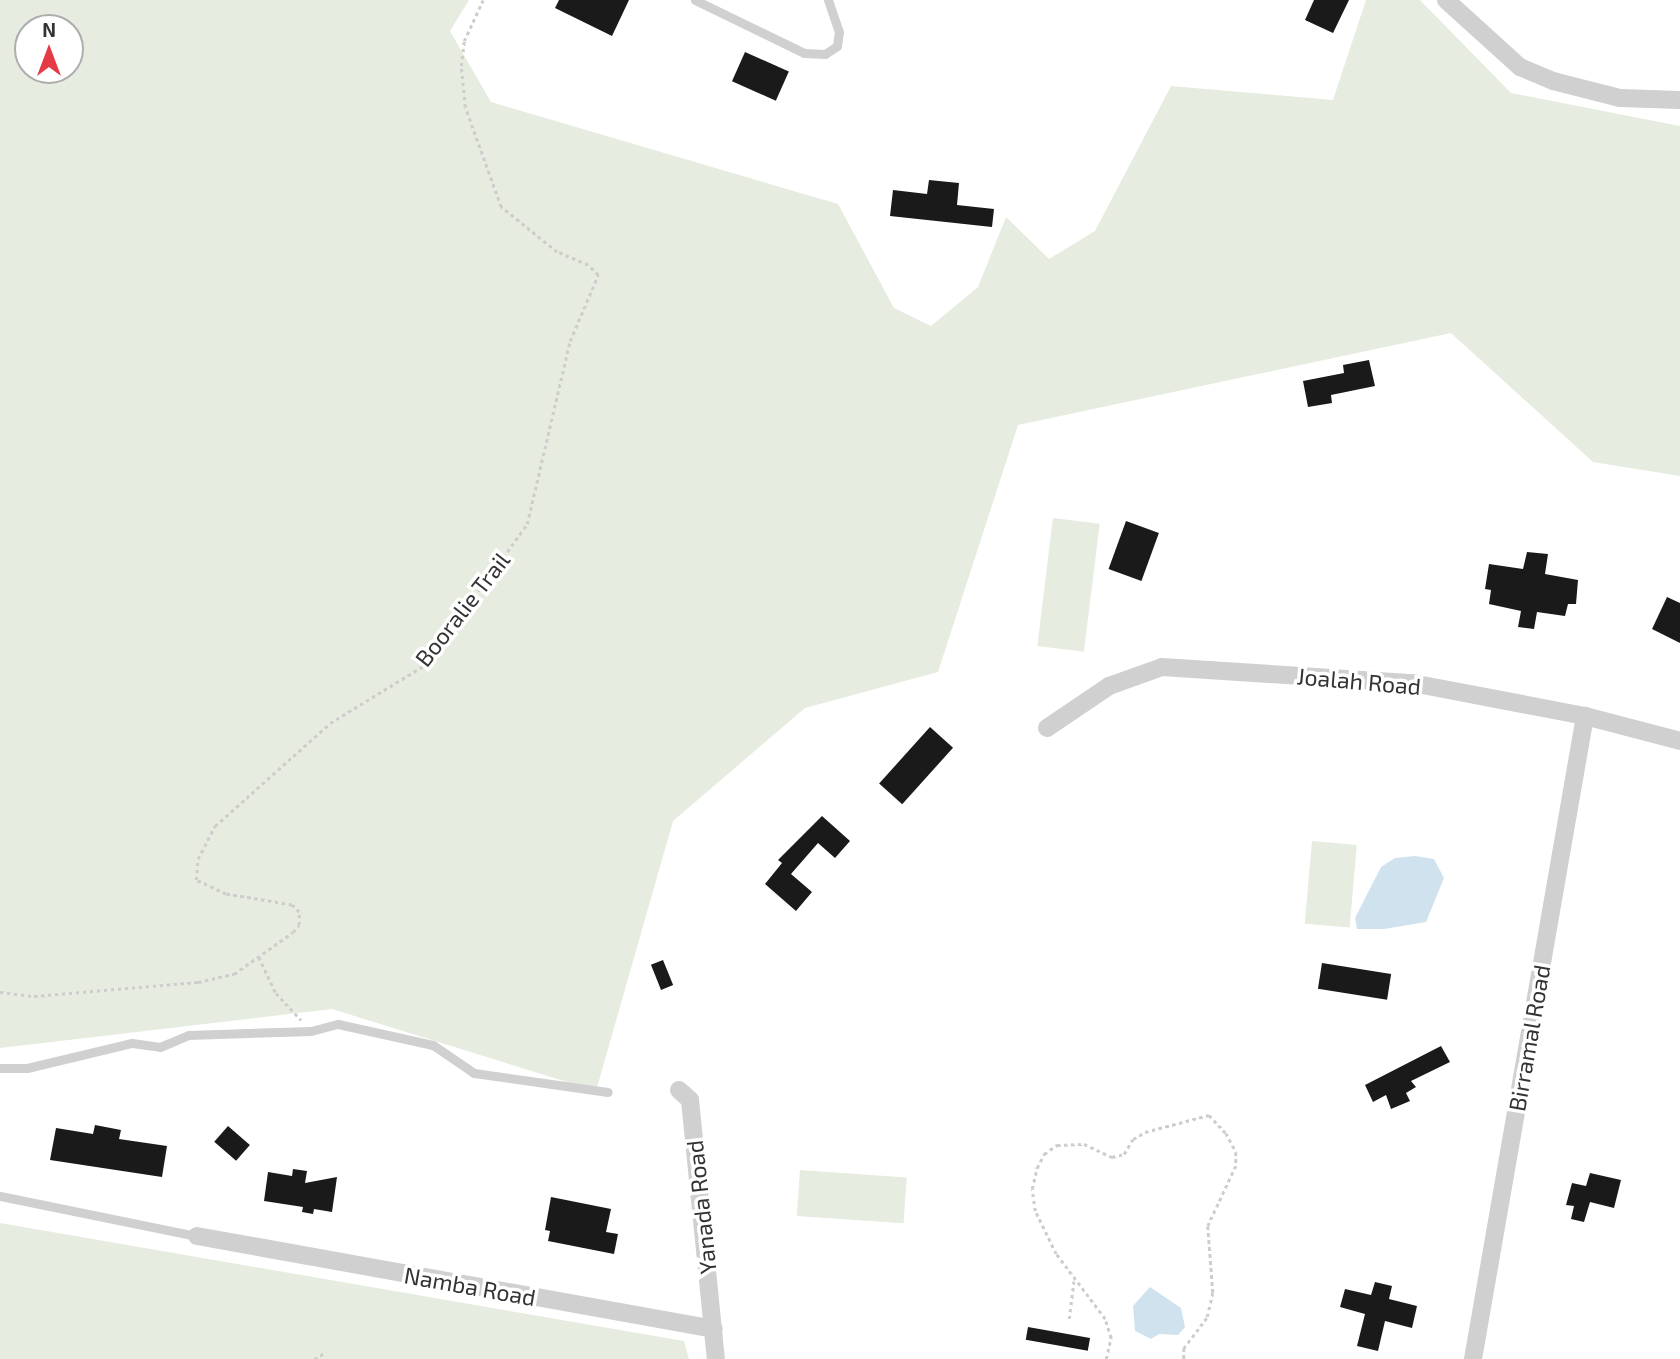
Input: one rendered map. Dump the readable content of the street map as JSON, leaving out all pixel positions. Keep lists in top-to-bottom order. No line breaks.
{"streets":{"street":["Joalah Road","Birramal Road","Yanada Road","Namba Road"],"path":["Booralie Trail"]},"crossings":[["Joalah Road","Birramal Road"],["Yanada Road","Namba Road"]],"north":"top"}
